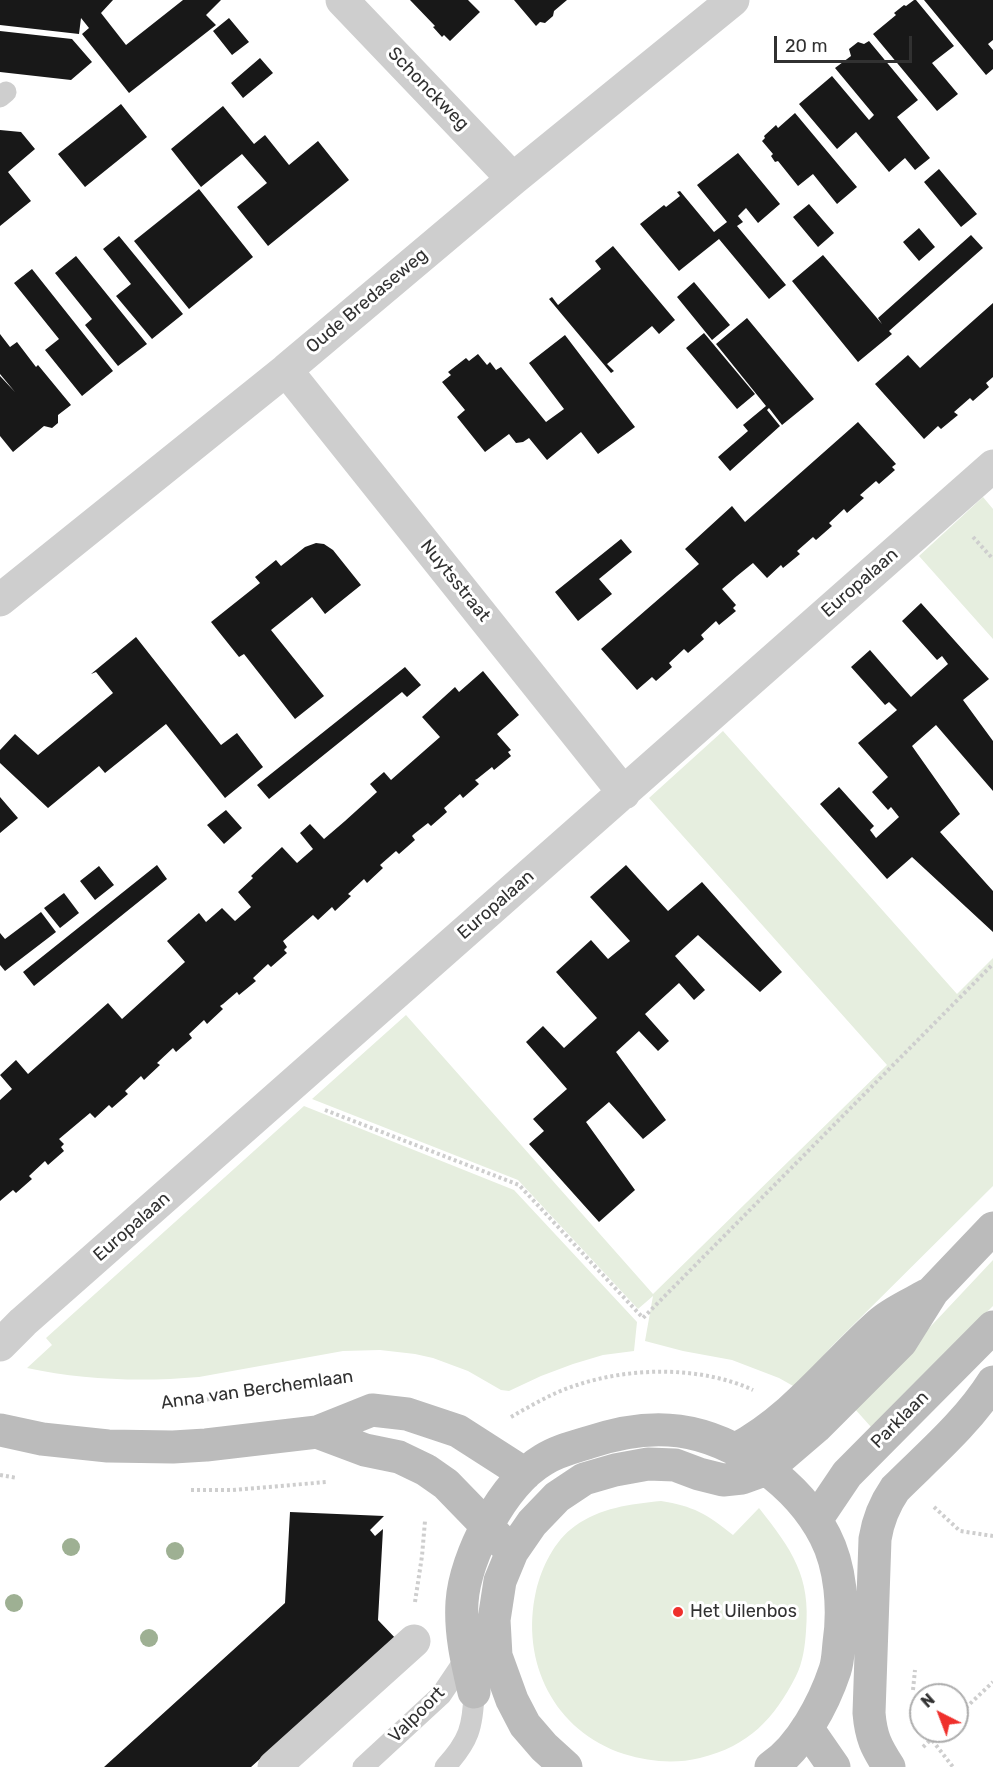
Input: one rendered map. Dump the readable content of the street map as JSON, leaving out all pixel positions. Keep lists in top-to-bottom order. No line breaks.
{"streets":{"street":["Schonckweg","Oude Bredaseweg","Nuytsstraat","Europalaan","Parklaan"],"lane":["Valpoort"],"path":["Anna van Berchemlaan"]},"crossings":[["Schonckweg","Oude Bredaseweg"],["Oude Bredaseweg","Nuytsstraat"],["Nuytsstraat","Europalaan"]],"places":["Het Uilenbos"],"scale_bar":"20 m","north":"top left"}
